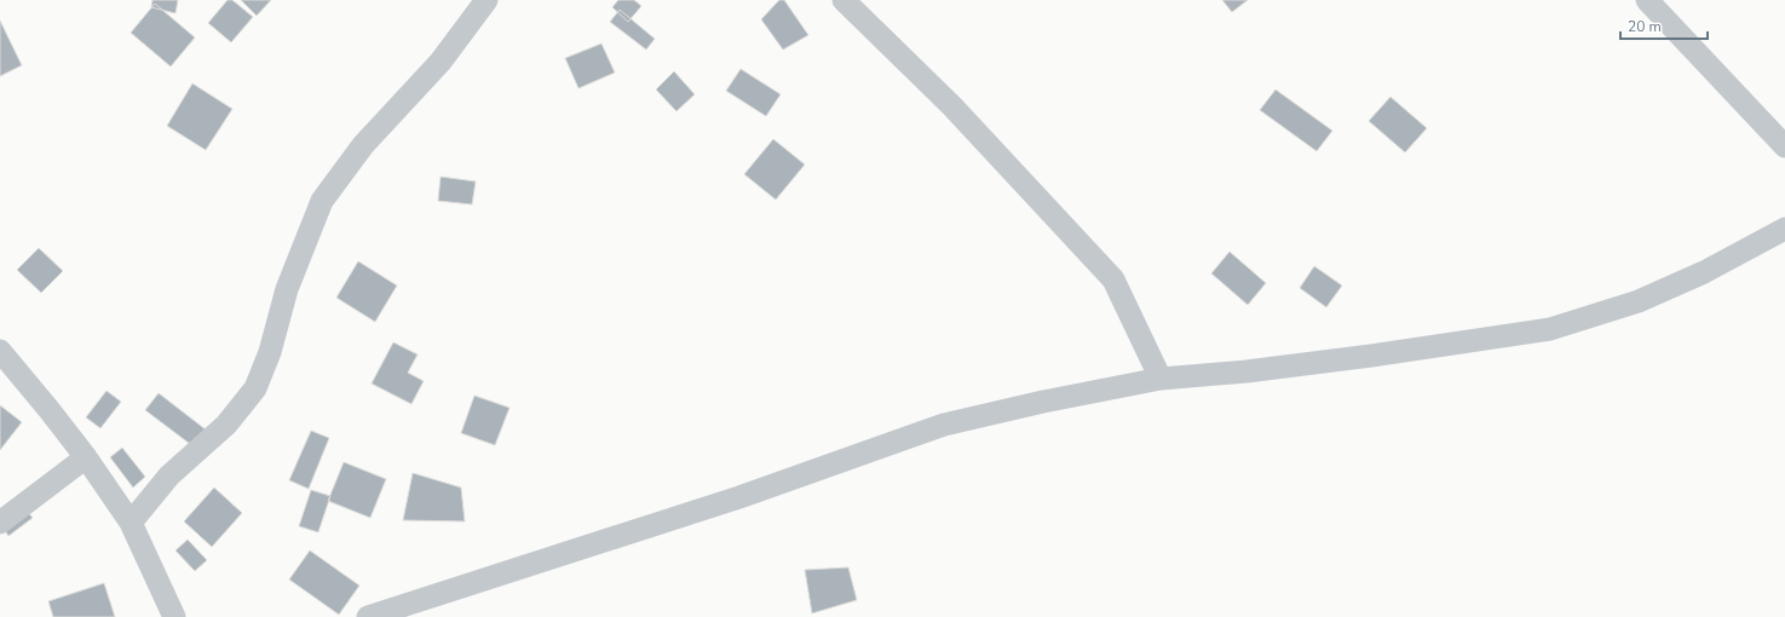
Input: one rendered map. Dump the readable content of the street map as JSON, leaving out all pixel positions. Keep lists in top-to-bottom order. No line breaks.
{"scale_bar":"20 m"}
